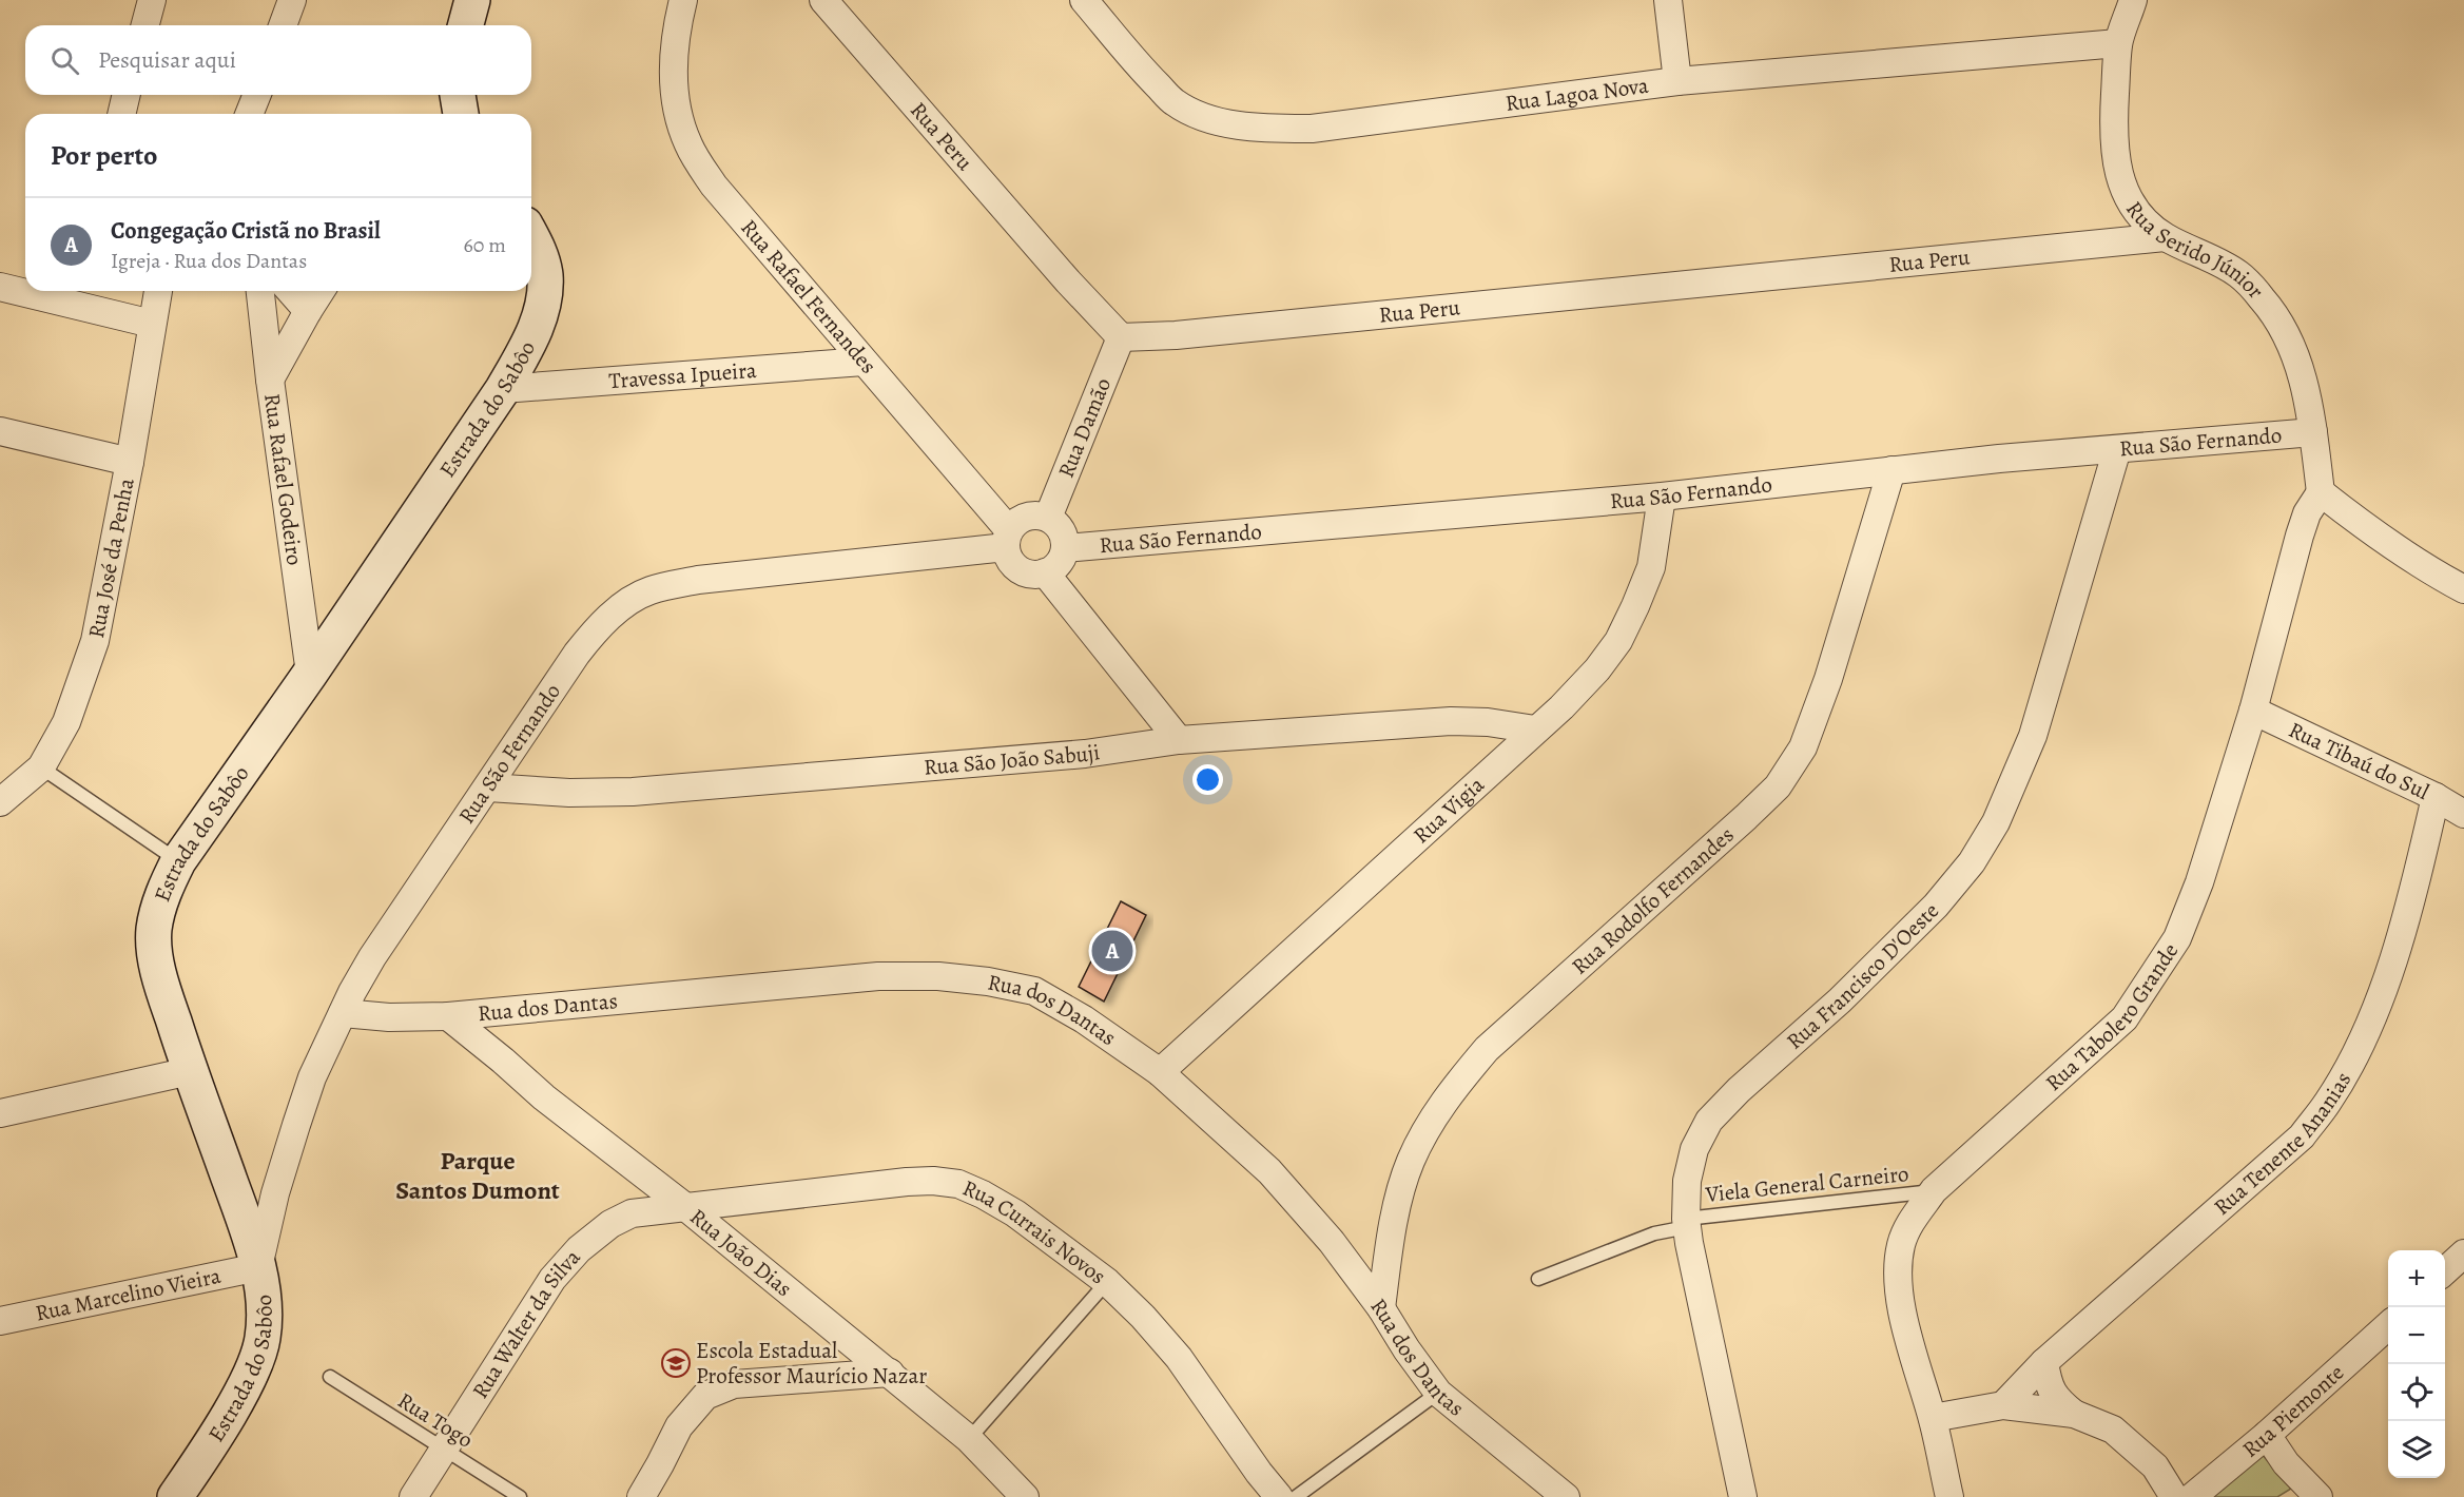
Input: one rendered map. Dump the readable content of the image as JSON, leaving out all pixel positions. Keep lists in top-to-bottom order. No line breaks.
{"streets":{"street":["Rua Lagoa Nova","Rua Peru","Rua Serido Júnior","Rua Rafael Fernandes","Travessa Ipueira","Estrada do Sabôo","Rua Damão","Rua São Fernando","Rua Rafael Godeiro","Rua José da Penha","Rua São João Sabuji","Rua Tibaú do Sul","Rua Vigia","Rua Rodolfo Fernandes","Rua Francisco D'Oeste","Rua dos Dantas","Rua Tabolero Grande","Rua Tenente Ananias","Rua Currais Novos","Rua João Dias","Rua Marcelino Vieira","Rua Walter da Silva","Rua Piemonte"],"lane":["Viela General Carneiro","Rua Togo"]},"crossings":[["Rua Lagoa Nova","Rua Serido Júnior"],["Rua Peru","Rua Serido Júnior"],["Rua Peru","Rua Damão"],["Rua Serido Júnior","Rua São Fernando"],["Rua Serido Júnior","Rua Tabolero Grande"],["Rua Rafael Fernandes","Travessa Ipueira"],["Rua Rafael Fernandes","Rua Damão"],["Rua Rafael Fernandes","Rua São Fernando"],["Travessa Ipueira","Estrada do Sabôo"],["Estrada do Sabôo","Rua São Fernando"],["Estrada do Sabôo","Rua Rafael Godeiro"],["Estrada do Sabôo","Rua Marcelino Vieira"],["Rua Damão","Rua São Fernando"],["Rua São Fernando","Rua São João Sabuji"],["Rua São Fernando","Rua Vigia"],["Rua São Fernando","Rua Rodolfo Fernandes"],["Rua São Fernando","Rua Francisco D'Oeste"],["Rua São Fernando","Rua dos Dantas"],["Rua São Fernando","Rua Marcelino Vieira"],["Rua São João Sabuji","Rua Vigia"],["Rua Tibaú do Sul","Rua Tabolero Grande"],["Rua Tibaú do Sul","Rua Tenente Ananias"],["Rua Vigia","Rua dos Dantas"],["Rua Rodolfo Fernandes","Rua dos Dantas"],["Rua Francisco D'Oeste","Viela General Carneiro"],["Rua dos Dantas","Rua João Dias"],["Rua Tabolero Grande","Viela General Carneiro"],["Rua Currais Novos","Rua João Dias"],["Rua Currais Novos","Rua Walter da Silva"],["Rua João Dias","Rua Walter da Silva"],["Rua Walter da Silva","Rua Togo"]],"districts":["Parque Santos Dumont"],"places":{"school or university":["Escola Estadual Professor Maurício Nazar"]},"page":{"search":"Pesquisar aqui","heading":"Por perto","list":[{"mark":"A","name":"Congegação Cristã no Brasil","note":"Igreja · Rua dos Dantas","value":"60 m"}],"pins":"A","map_buttons":["+","−"]}}
